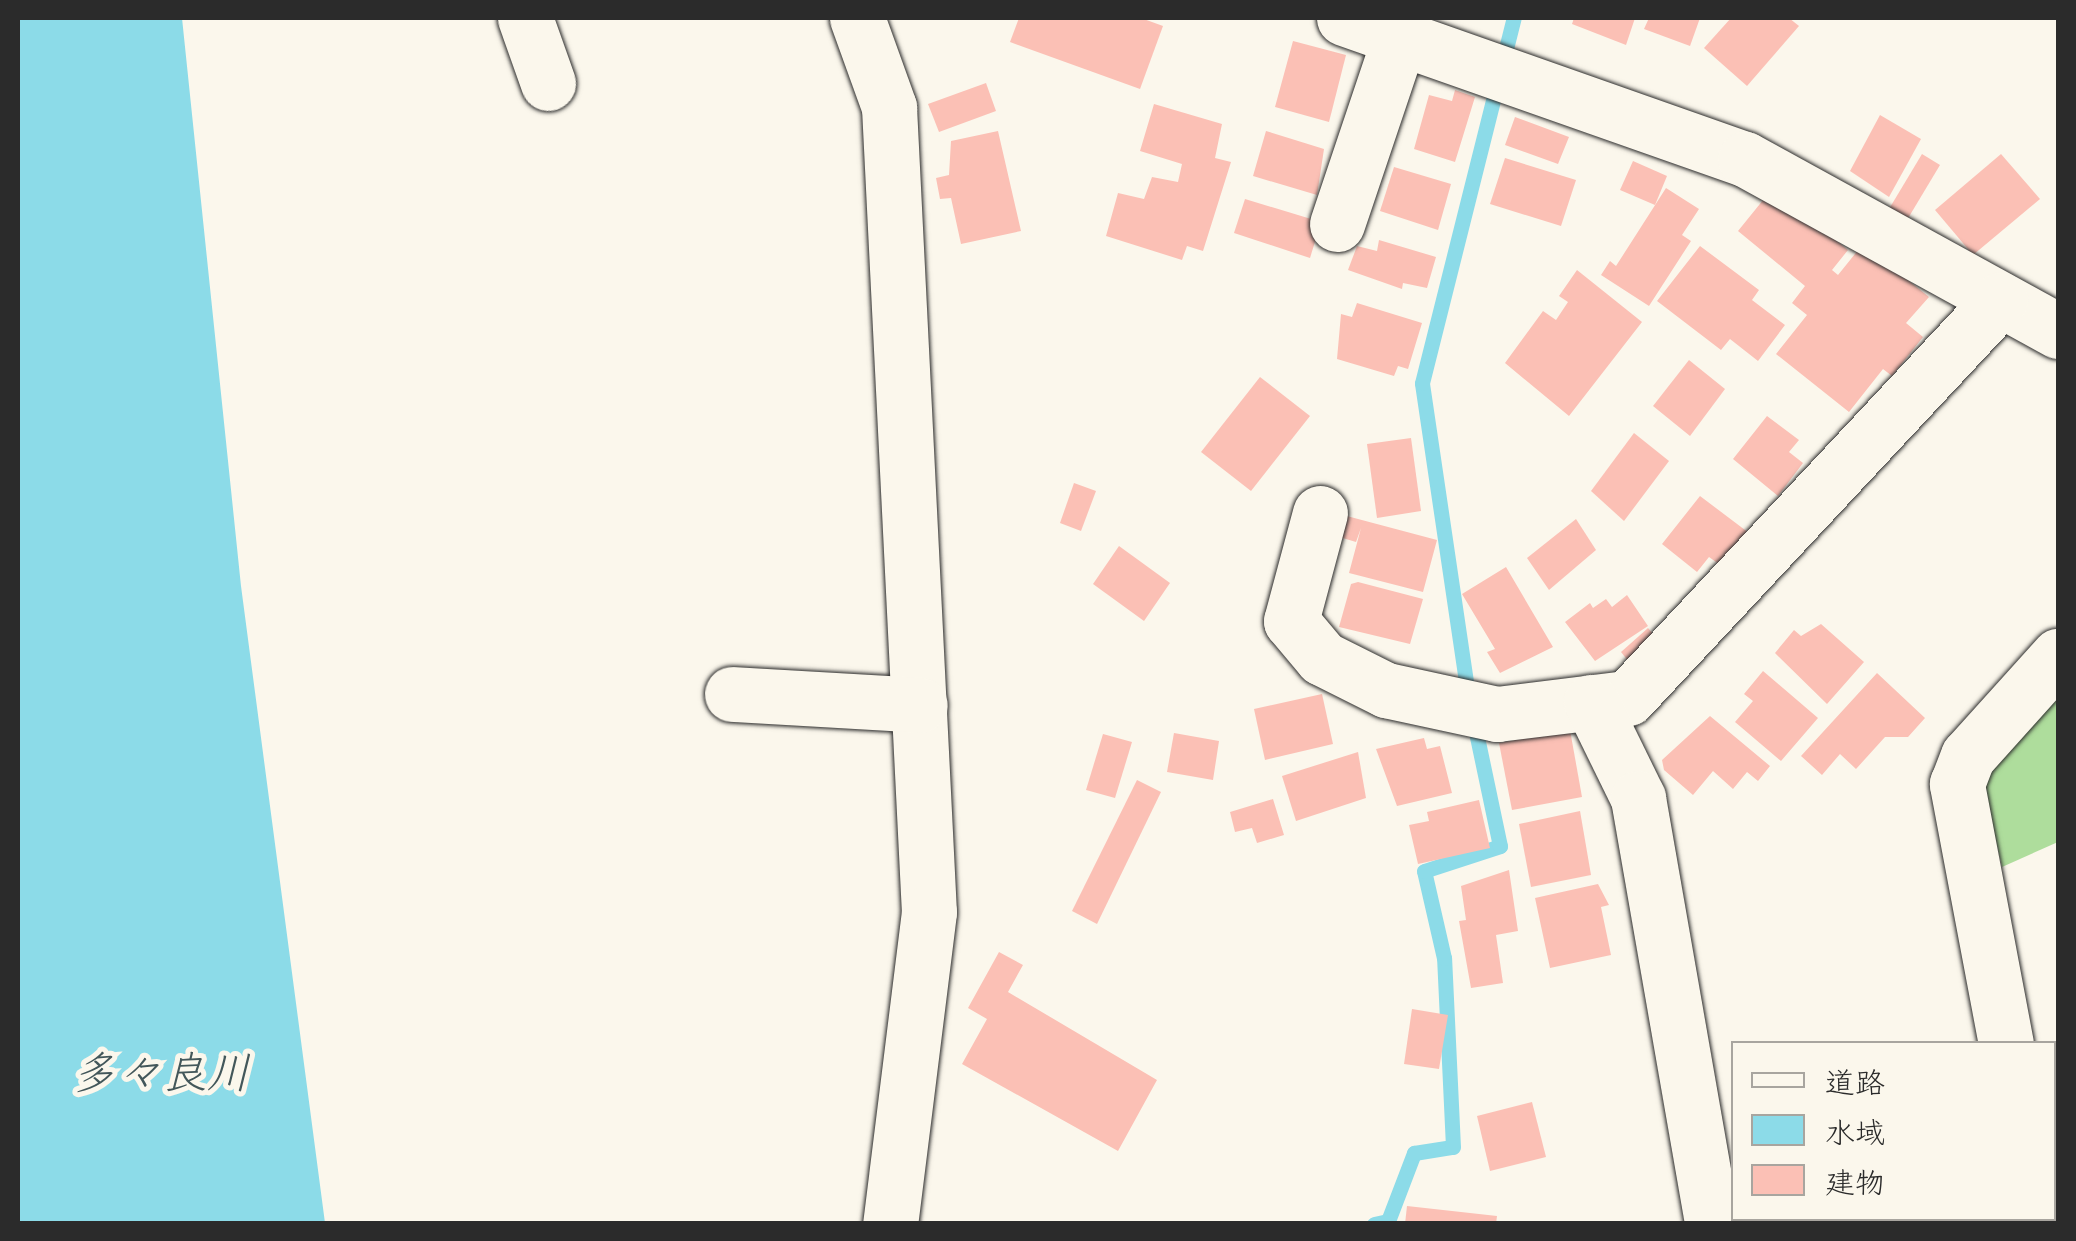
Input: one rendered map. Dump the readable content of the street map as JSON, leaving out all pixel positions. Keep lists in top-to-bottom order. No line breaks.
{"water":["多々良川"],"legend":["道路","水域","建物"]}
